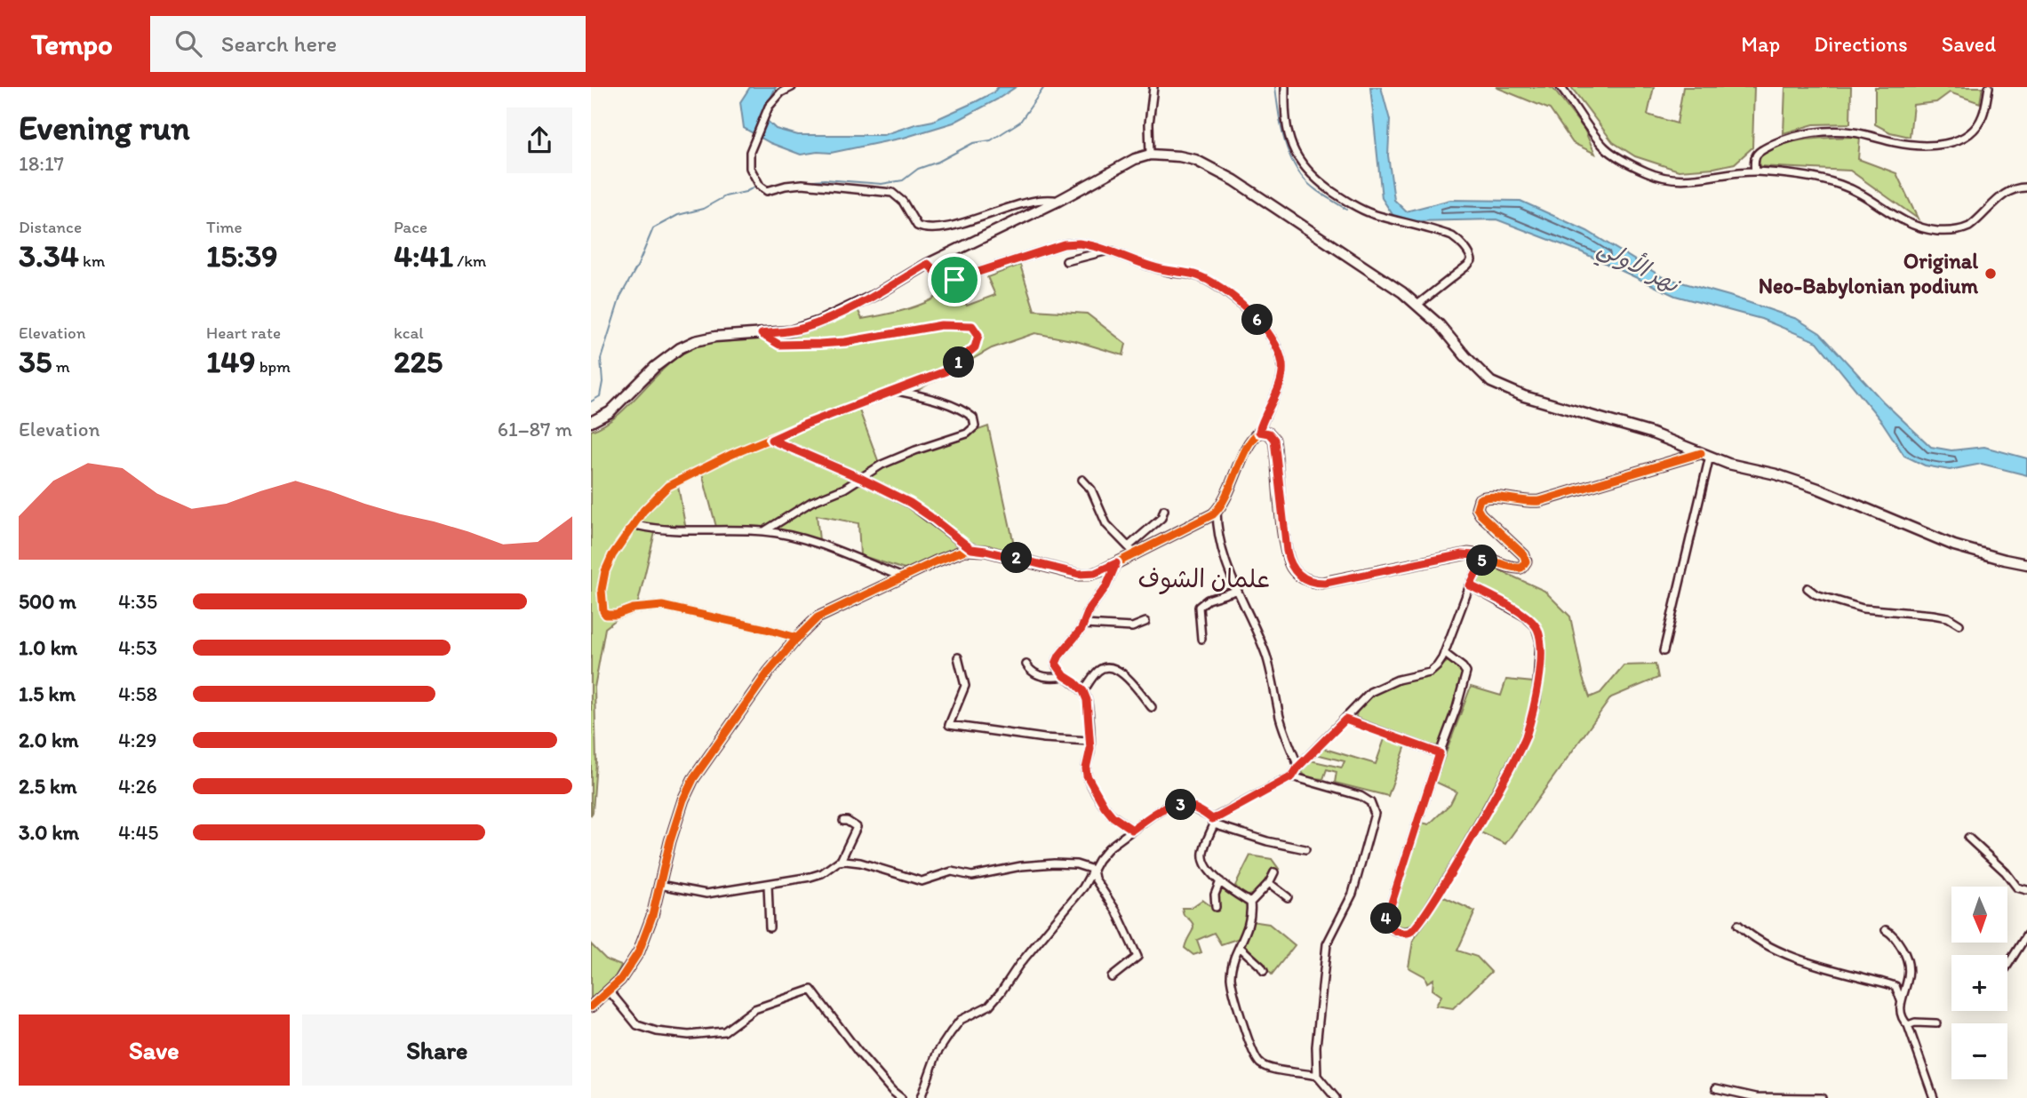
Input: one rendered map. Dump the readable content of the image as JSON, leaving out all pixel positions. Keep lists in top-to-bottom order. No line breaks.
{"districts":["علمان الشوف"],"water":["نهر الأولي"],"places":["Original Neo-Babylonian podium"],"north":"bottom","page":{"header":"Tempo","search":"Search here","nav":["Map","Directions","Saved"],"heading":["Evening run","18:17"],"stats":[["Distance","3.34 km"],["Time","15:39"],["Pace","4:41 /km"],["Elevation","35 m"],["Heart rate","149 bpm"],["kcal","225"]],"pins":["6","1","2","5","3","4"],"chart":["Elevation","61–87 m"],"list":[{"name":"500 m","note":"4:35"},{"name":"1.0 km","note":"4:53"},{"name":"1.5 km","note":"4:58"},{"name":"2.0 km","note":"4:29"},{"name":"2.5 km","note":"4:26"},{"name":"3.0 km","note":"4:45"}],"map_buttons":["+","−"],"buttons":["Save","Share"]}}
